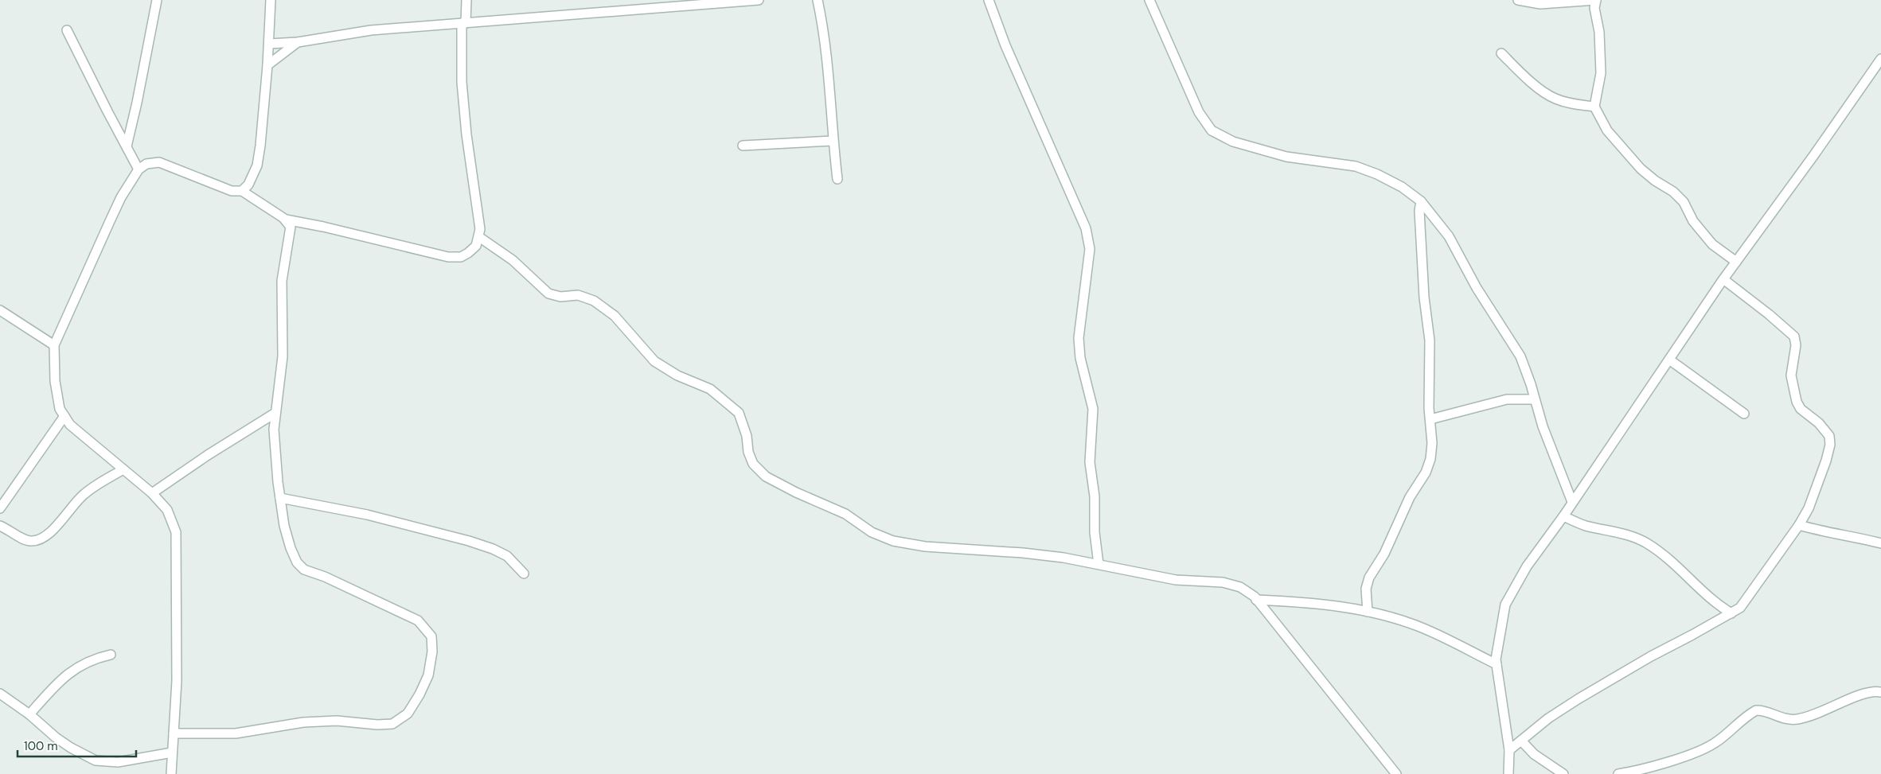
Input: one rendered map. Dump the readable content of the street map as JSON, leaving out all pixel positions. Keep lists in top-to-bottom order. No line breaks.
{"scale_bar":"100 m"}
